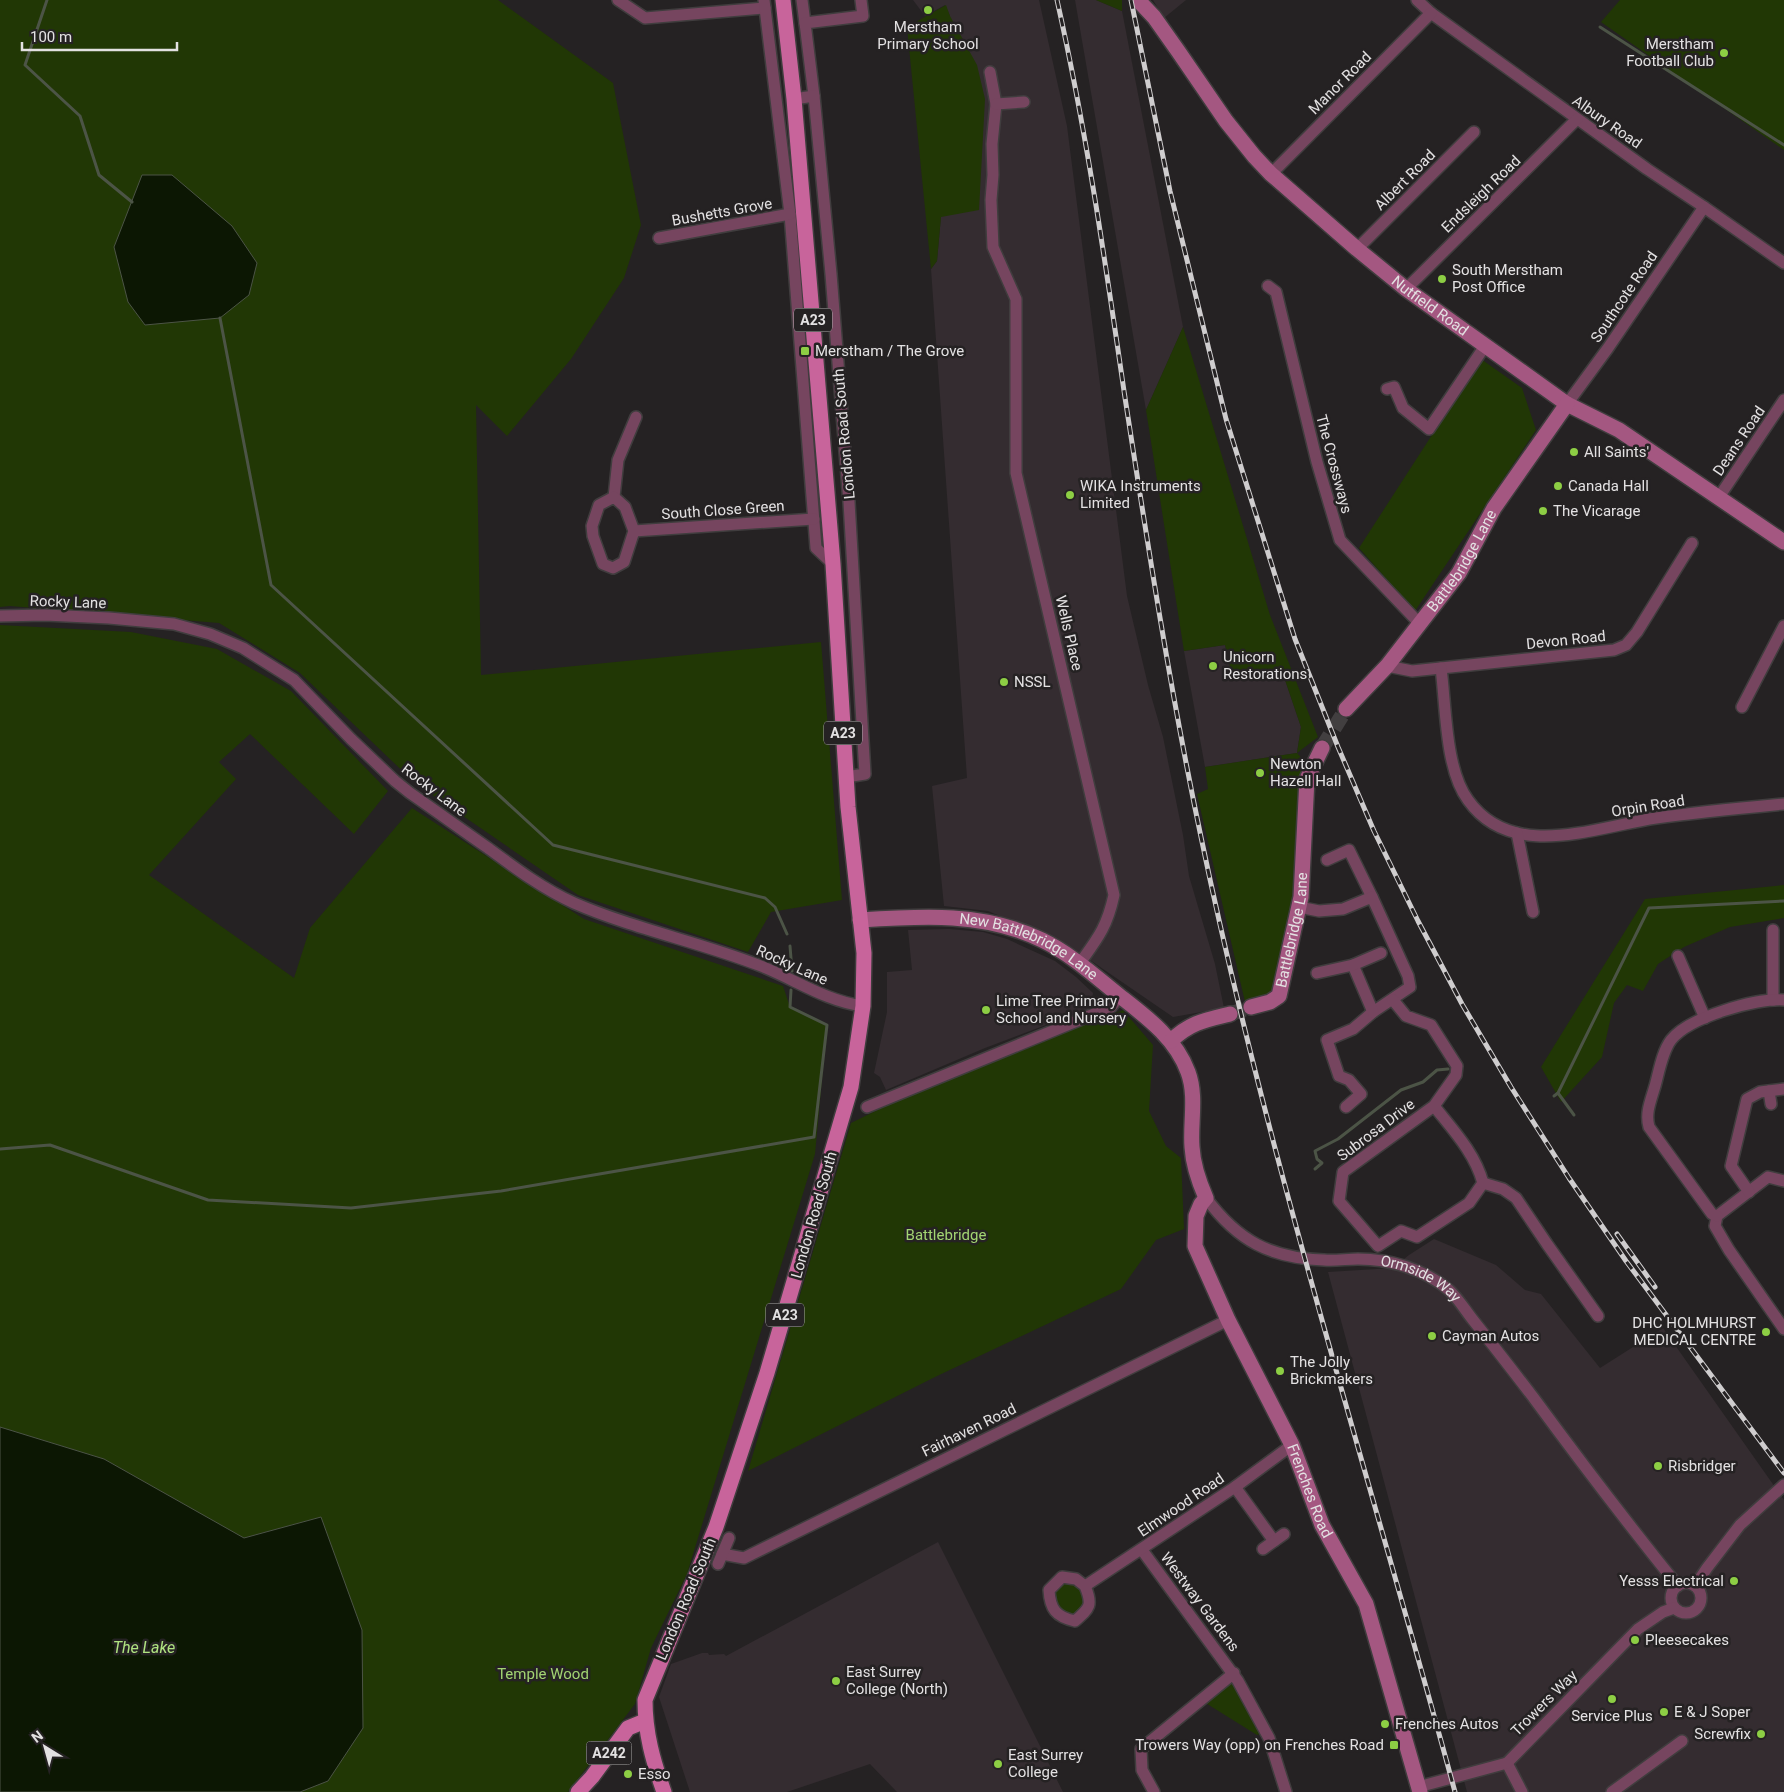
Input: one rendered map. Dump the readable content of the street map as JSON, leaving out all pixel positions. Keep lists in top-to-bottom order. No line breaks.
{"streets":{"main road":["A23","London Road South","A242"],"street":["Manor Road","Albury Road","Albert Road","Endsleigh Road","Bushetts Grove","Southcote Road","Nutfield Road","Deans Road","The Crossways","South Close Green","Battlebridge Lane","Rocky Lane","Wells Place","Devon Road","Orpin Road","New Battlebridge Lane","Subrosa Drive","Ormside Way","Fairhaven Road","Frenches Road","Elmwood Road","Westway Gardens","Trowers Way"]},"crossings":[["Manor Road","Albury Road"],["Manor Road","Nutfield Road"],["Albury Road","Endsleigh Road"],["Albury Road","Southcote Road"],["Albert Road","Nutfield Road"],["Endsleigh Road","Nutfield Road"],["Southcote Road","Nutfield Road"],["Southcote Road","Battlebridge Lane"],["Nutfield Road","Deans Road"],["Nutfield Road","Battlebridge Lane"],["A23","London Road South"],["A23","A242"],["London Road South","Rocky Lane"],["London Road South","New Battlebridge Lane"],["London Road South","A242"],["The Crossways","Battlebridge Lane"],["Battlebridge Lane","Devon Road"],["Wells Place","New Battlebridge Lane"],["Devon Road","Orpin Road"],["New Battlebridge Lane","Ormside Way"],["Ormside Way","Frenches Road"],["Ormside Way","Trowers Way"],["Fairhaven Road","Frenches Road"],["Frenches Road","Elmwood Road"],["Elmwood Road","Westway Gardens"]],"water":["The Lake"],"parks":["Battlebridge","Temple Wood"],"places":{"other":["Merstham Primary School","Merstham Football Club","South Merstham Post Office","All Saints'","Canada Hall","WIKA Instruments Limited","The Vicarage","Unicorn Restorations","NSSL","Newton Hazell Hall","Lime Tree Primary School and Nursery","DHC HOLMHURST MEDICAL CENTRE","Cayman Autos","The Jolly Brickmakers","Risbridger","Yesss Electrical","Pleesecakes","East Surrey College (North)","Service Plus","E & J Soper","Frenches Autos","Screwfix","East Surrey College","Esso"],"transit":["Merstham / The Grove","Trowers Way (opp) on Frenches Road"]},"scale_bar":"100 m","north":"top left"}
